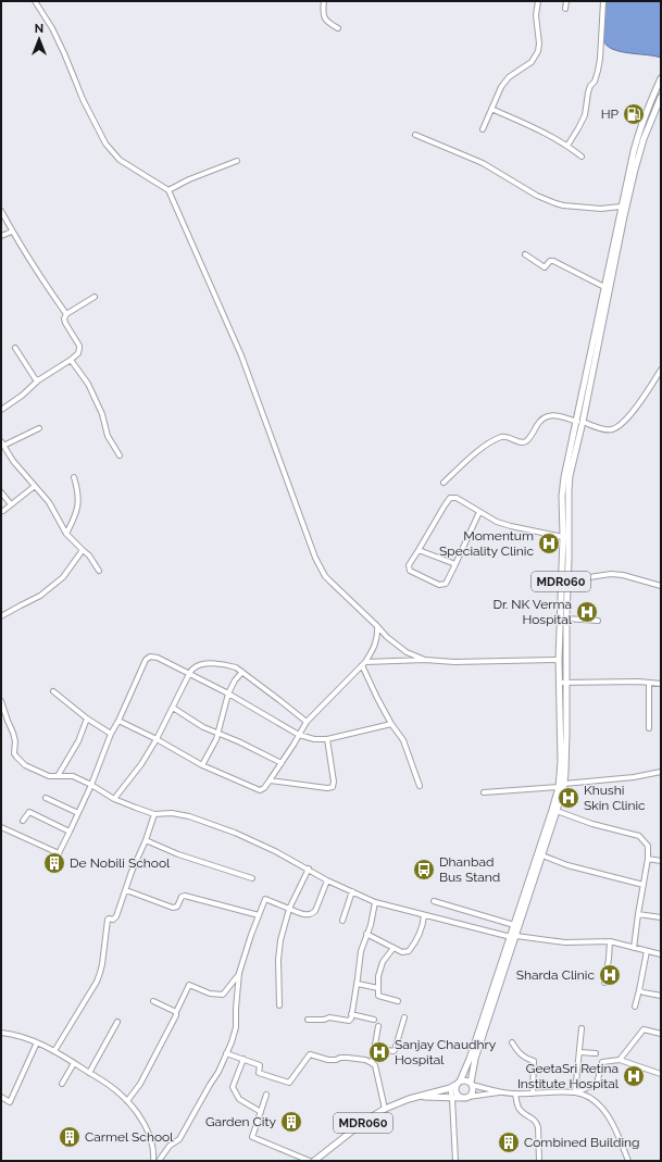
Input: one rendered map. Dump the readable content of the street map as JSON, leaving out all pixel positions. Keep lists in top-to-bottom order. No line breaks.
{"streets":{"main road":["MDR060"]},"places":{"fuel station":["HP"],"hospital":["Momentum Speciality Clinic","Dr. NK Verma Hospital","Khushi Skin Clinic","Sharda Clinic","Sanjay Chaudhry Hospital","GeetaSri Retina Institute Hospital"],"building":["De Nobili School","Garden City","Carmel School","Combined Building"],"bus stop":["Dhanbad Bus Stand"]},"north":"top"}
